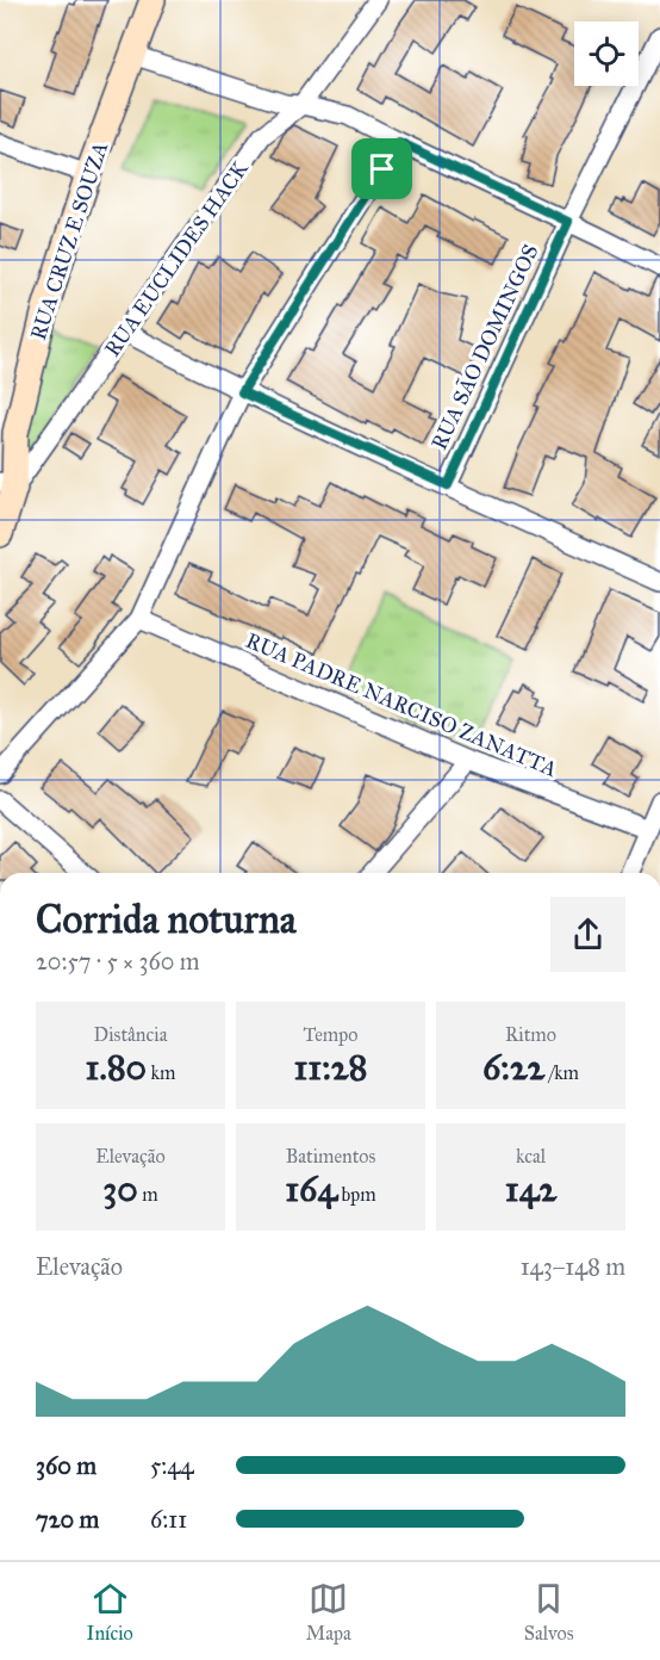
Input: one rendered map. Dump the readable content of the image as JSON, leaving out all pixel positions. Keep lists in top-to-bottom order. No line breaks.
{"streets":{"street":["RUA CRUZ E SOUZA","RUA EUCLIDES HACK","RUA SÃO DOMINGOS","RUA PADRE NARCISO ZANATTA"]},"crossings":[["RUA CRUZ E SOUZA","RUA EUCLIDES HACK"]],"page":{"heading":["Corrida noturna","20:57 · 5 × 360 m"],"stats":[["Distância","1.80 km"],["Tempo","11:28"],["Ritmo","6:22 /km"],["Elevação","30 m"],["Batimentos","164 bpm"],["kcal","142"]],"chart":["Elevação","143–148 m"],"list":[{"name":"360 m","note":"5:44"},{"name":"720 m","note":"6:11"}],"tabs":["Início","Mapa","Salvos"]}}
